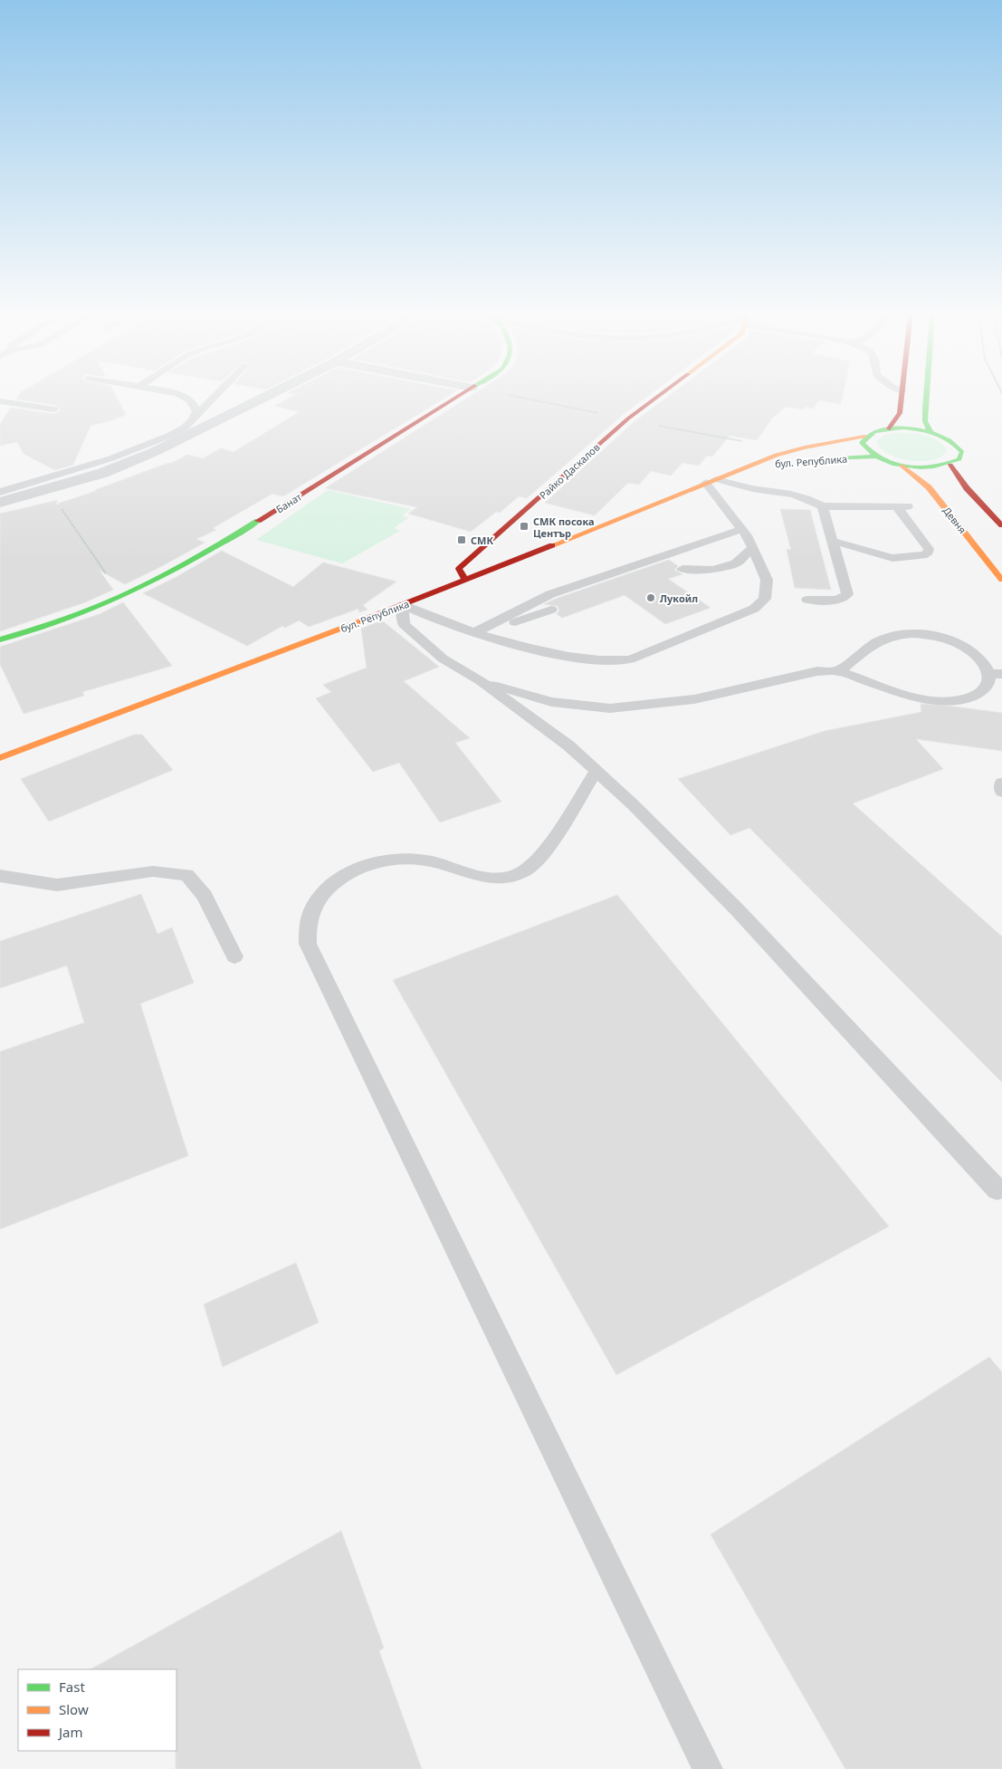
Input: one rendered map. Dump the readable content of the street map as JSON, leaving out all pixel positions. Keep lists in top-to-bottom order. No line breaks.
{"streets":{"street":["бул. Република","Райко Даскалов","Банат","Девня"]},"crossings":[["бул. Република","Райко Даскалов"]],"places":{"transit":["СМК посока Център","СМК"],"other":["Лукойл"]},"legend":["Fast","Slow","Jam"]}
